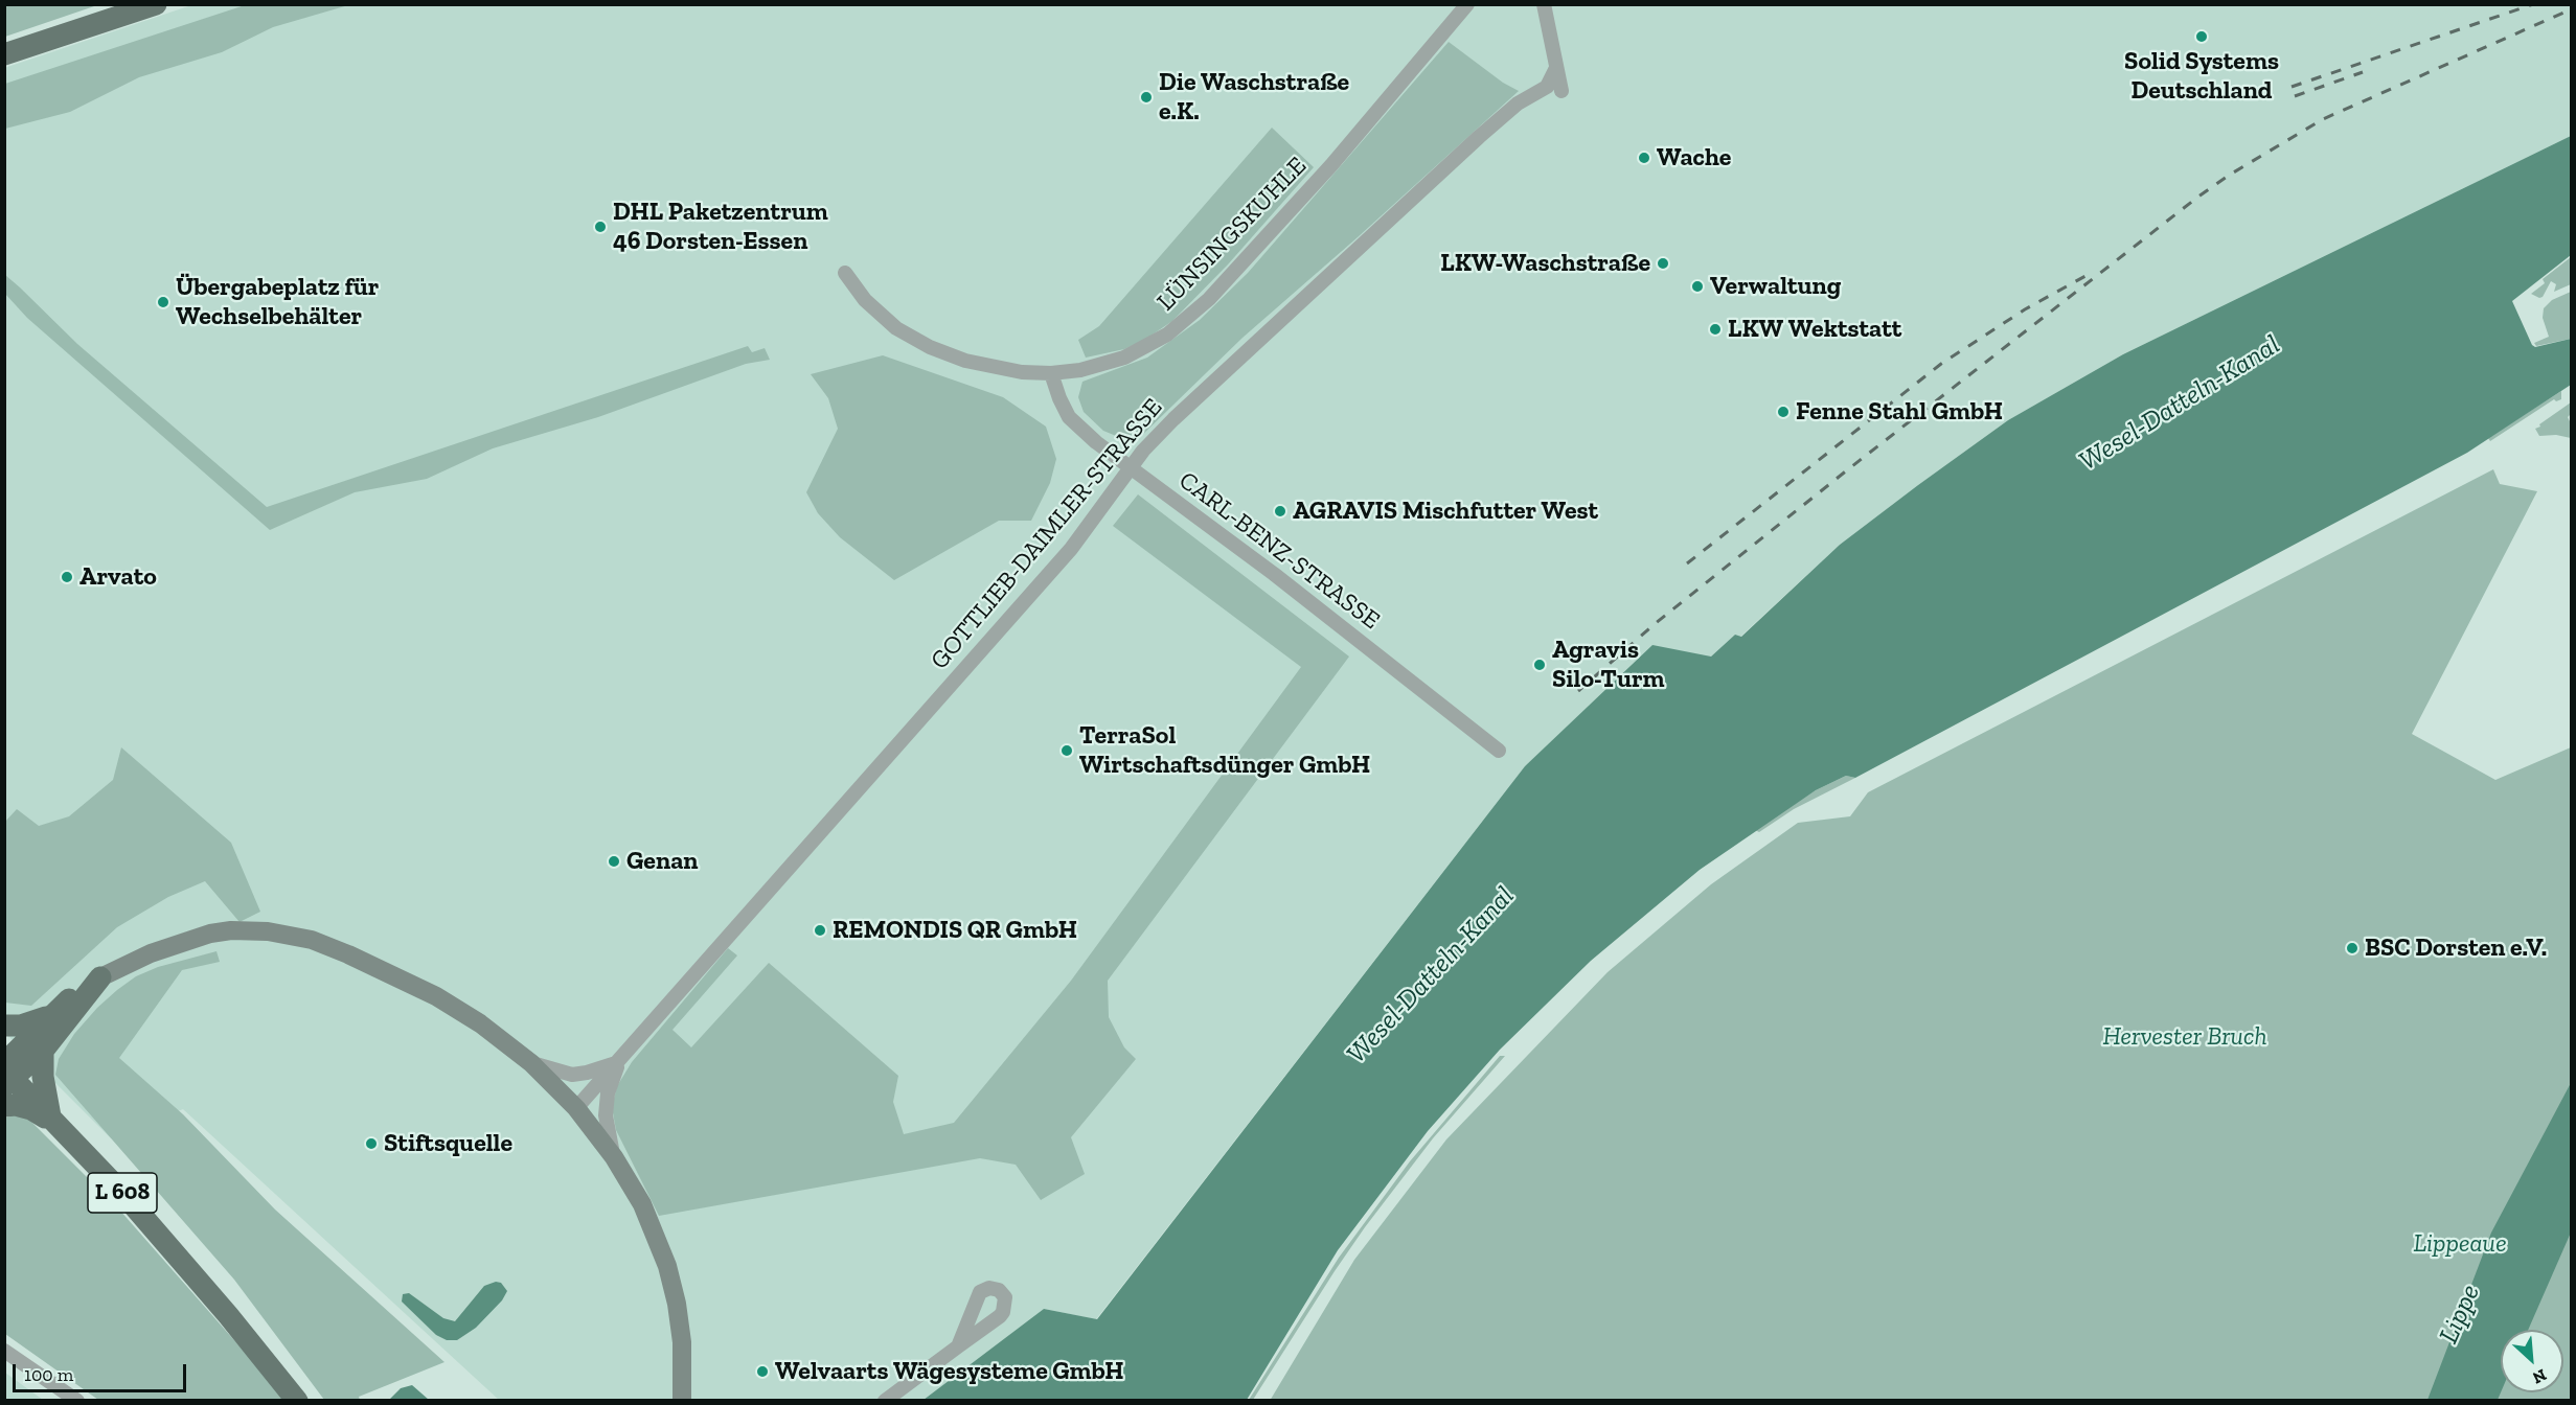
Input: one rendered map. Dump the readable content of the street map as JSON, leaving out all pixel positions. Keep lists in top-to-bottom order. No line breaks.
{"streets":{"main road":["L 608"],"street":["LÜNSINGSKUHLE","GOTTLIEB-DAIMLER-STRASSE","CARL-BENZ-STRASSE"]},"crossings":[["LÜNSINGSKUHLE","CARL-BENZ-STRASSE"],["GOTTLIEB-DAIMLER-STRASSE","CARL-BENZ-STRASSE"]],"water":["Wesel-Datteln-Kanal","Lippe"],"parks":["Hervester Bruch","Lippeaue"],"places":["Solid Systems Deutschland","Die Waschstraße e.K.","Wache","DHL Paketzentrum 46 Dorsten-Essen","LKW-Waschstraße","Verwaltung","Übergabeplatz für Wechselbehälter","LKW Wektstatt","Fenne Stahl GmbH","AGRAVIS Mischfutter West","Arvato","Agravis Silo-Turm","TerraSol Wirtschaftsdünger GmbH","Genan","REMONDIS QR GmbH","BSC Dorsten e.V.","Stiftsquelle","Welvaarts Wägesysteme GmbH"],"scale_bar":"100 m","north":"bottom right"}
